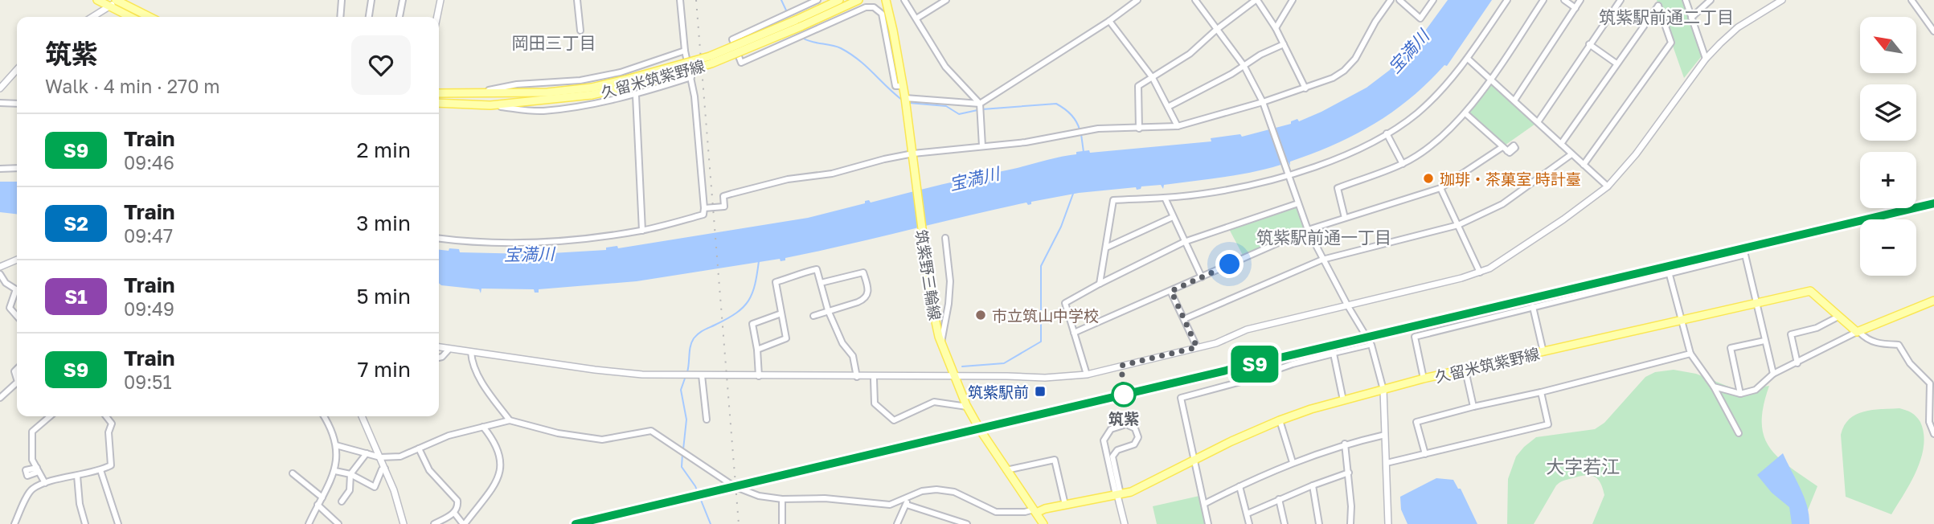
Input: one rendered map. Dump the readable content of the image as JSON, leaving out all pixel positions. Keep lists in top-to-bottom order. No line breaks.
{"streets":{"main road":["久留米筑紫野線","筑紫野三輪線"]},"crossings":[["久留米筑紫野線","筑紫野三輪線"]],"districts":["筑紫駅前通二丁目","岡田三丁目","筑紫駅前通一丁目","大字若江"],"water":["宝満川"],"places":{"other":["珈琲・茶菓室 時計臺","市立筑山中学校","筑紫"],"transit":["筑紫駅前"]},"north":"top left","page":{"on_map":"S9","map_buttons":["+","−"],"heading":["筑紫","Walk · 4 min · 270 m"],"list":[{"mark":"S9","name":"Train","note":"09:46","value":"2 min"},{"mark":"S2","name":"Train","note":"09:47","value":"3 min"},{"mark":"S1","name":"Train","note":"09:49","value":"5 min"},{"mark":"S9","name":"Train","note":"09:51","value":"7 min"}]}}
